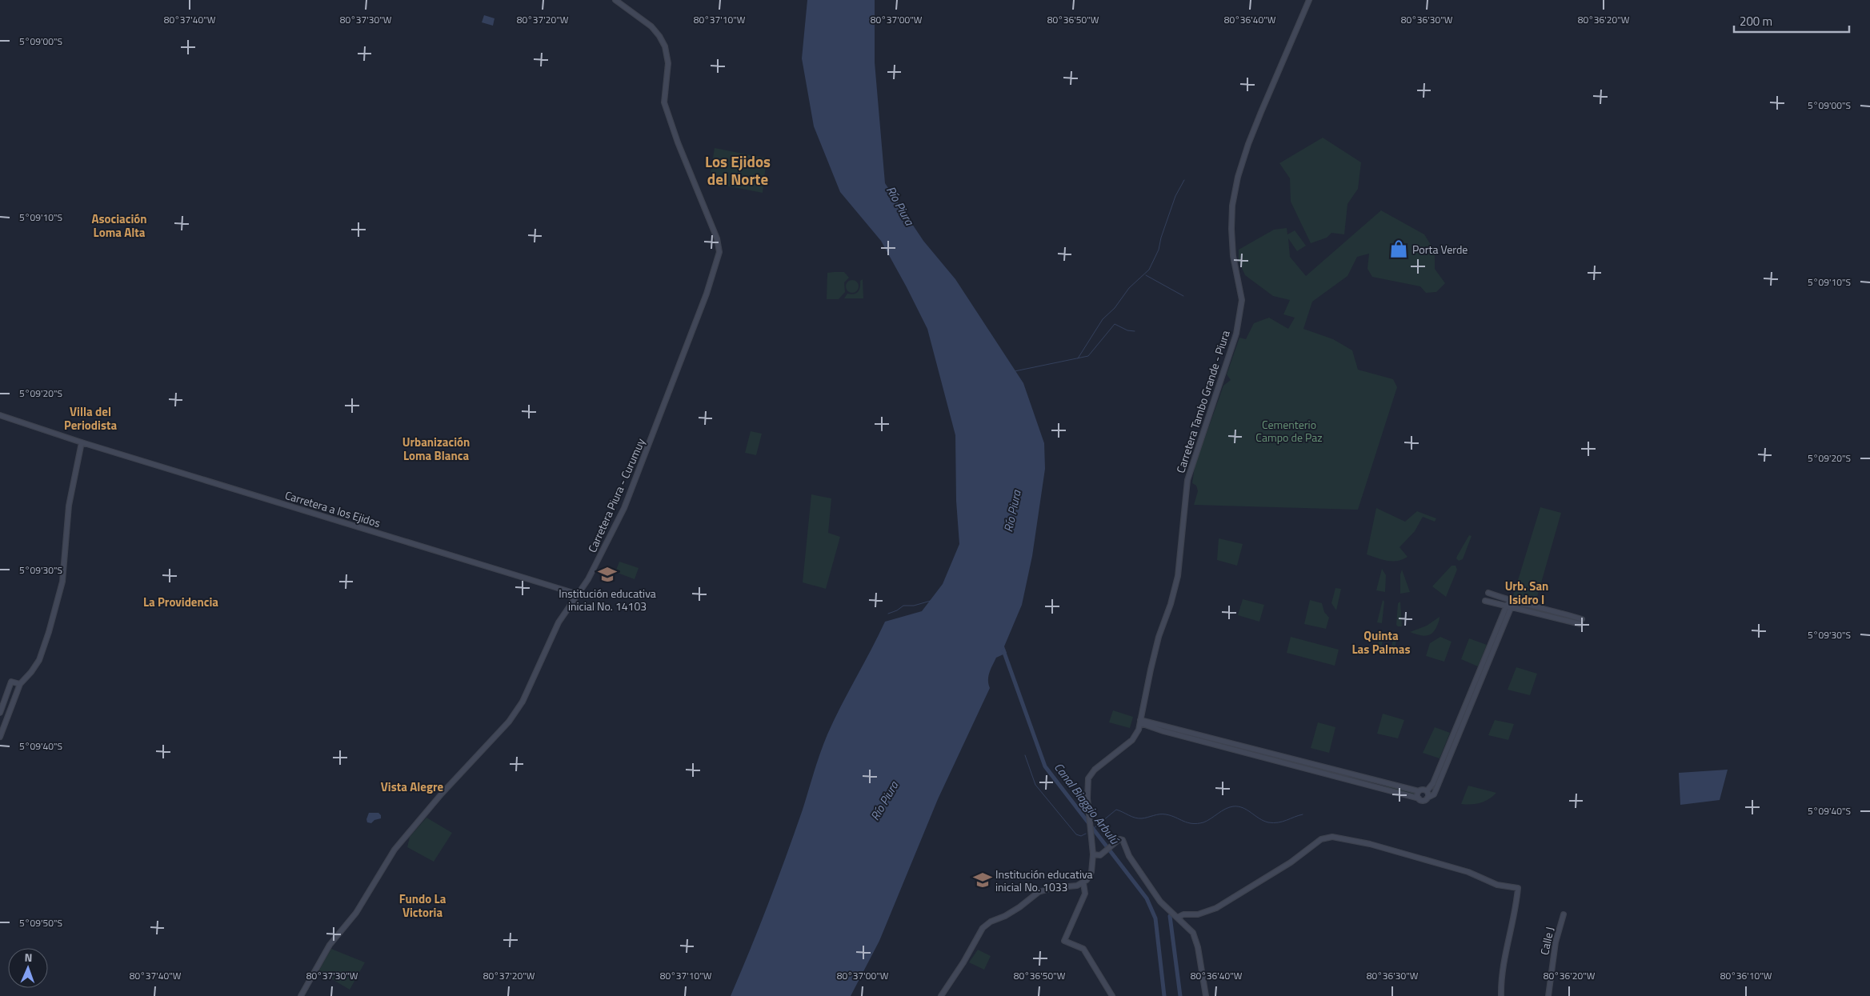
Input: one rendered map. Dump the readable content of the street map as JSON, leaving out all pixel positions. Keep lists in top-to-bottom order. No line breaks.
{"streets":{"street":["Carretera Tambo Grande - Piura","Carretera Piura - Curumuy","Carretera a los Ejidos","Calle J"]},"crossings":[["Carretera Piura - Curumuy","Carretera a los Ejidos"]],"districts":["Los Ejidos del Norte","Asociación Loma Alta","Villa del Periodista","Urbanización Loma Blanca","Urb. San Isidro I","La Providencia","Quinta Las Palmas","Vista Alegre","Fundo La Victoria"],"water":["Río Piura","Canal Biaggio Arbulú"],"parks":["Cementerio Campo de Paz"],"places":{"shop":["Porta Verde"],"school or university":["Institución educativa inicial No. 14103","Institución educativa inicial No. 1033"]},"scale_bar":"200 m","north":"top","coordinates":["80°37'40\"W","80°37'30\"W","80°37'20\"W","80°37'10\"W","80°37'00\"W","80°36'50\"W","80°36'40\"W","80°36'30\"W","80°36'20\"W","5°09'00\"S","5°09'10\"S","5°09'20\"S","5°09'30\"S","5°09'40\"S","5°09'50\"S","80°36'10\"W"]}
